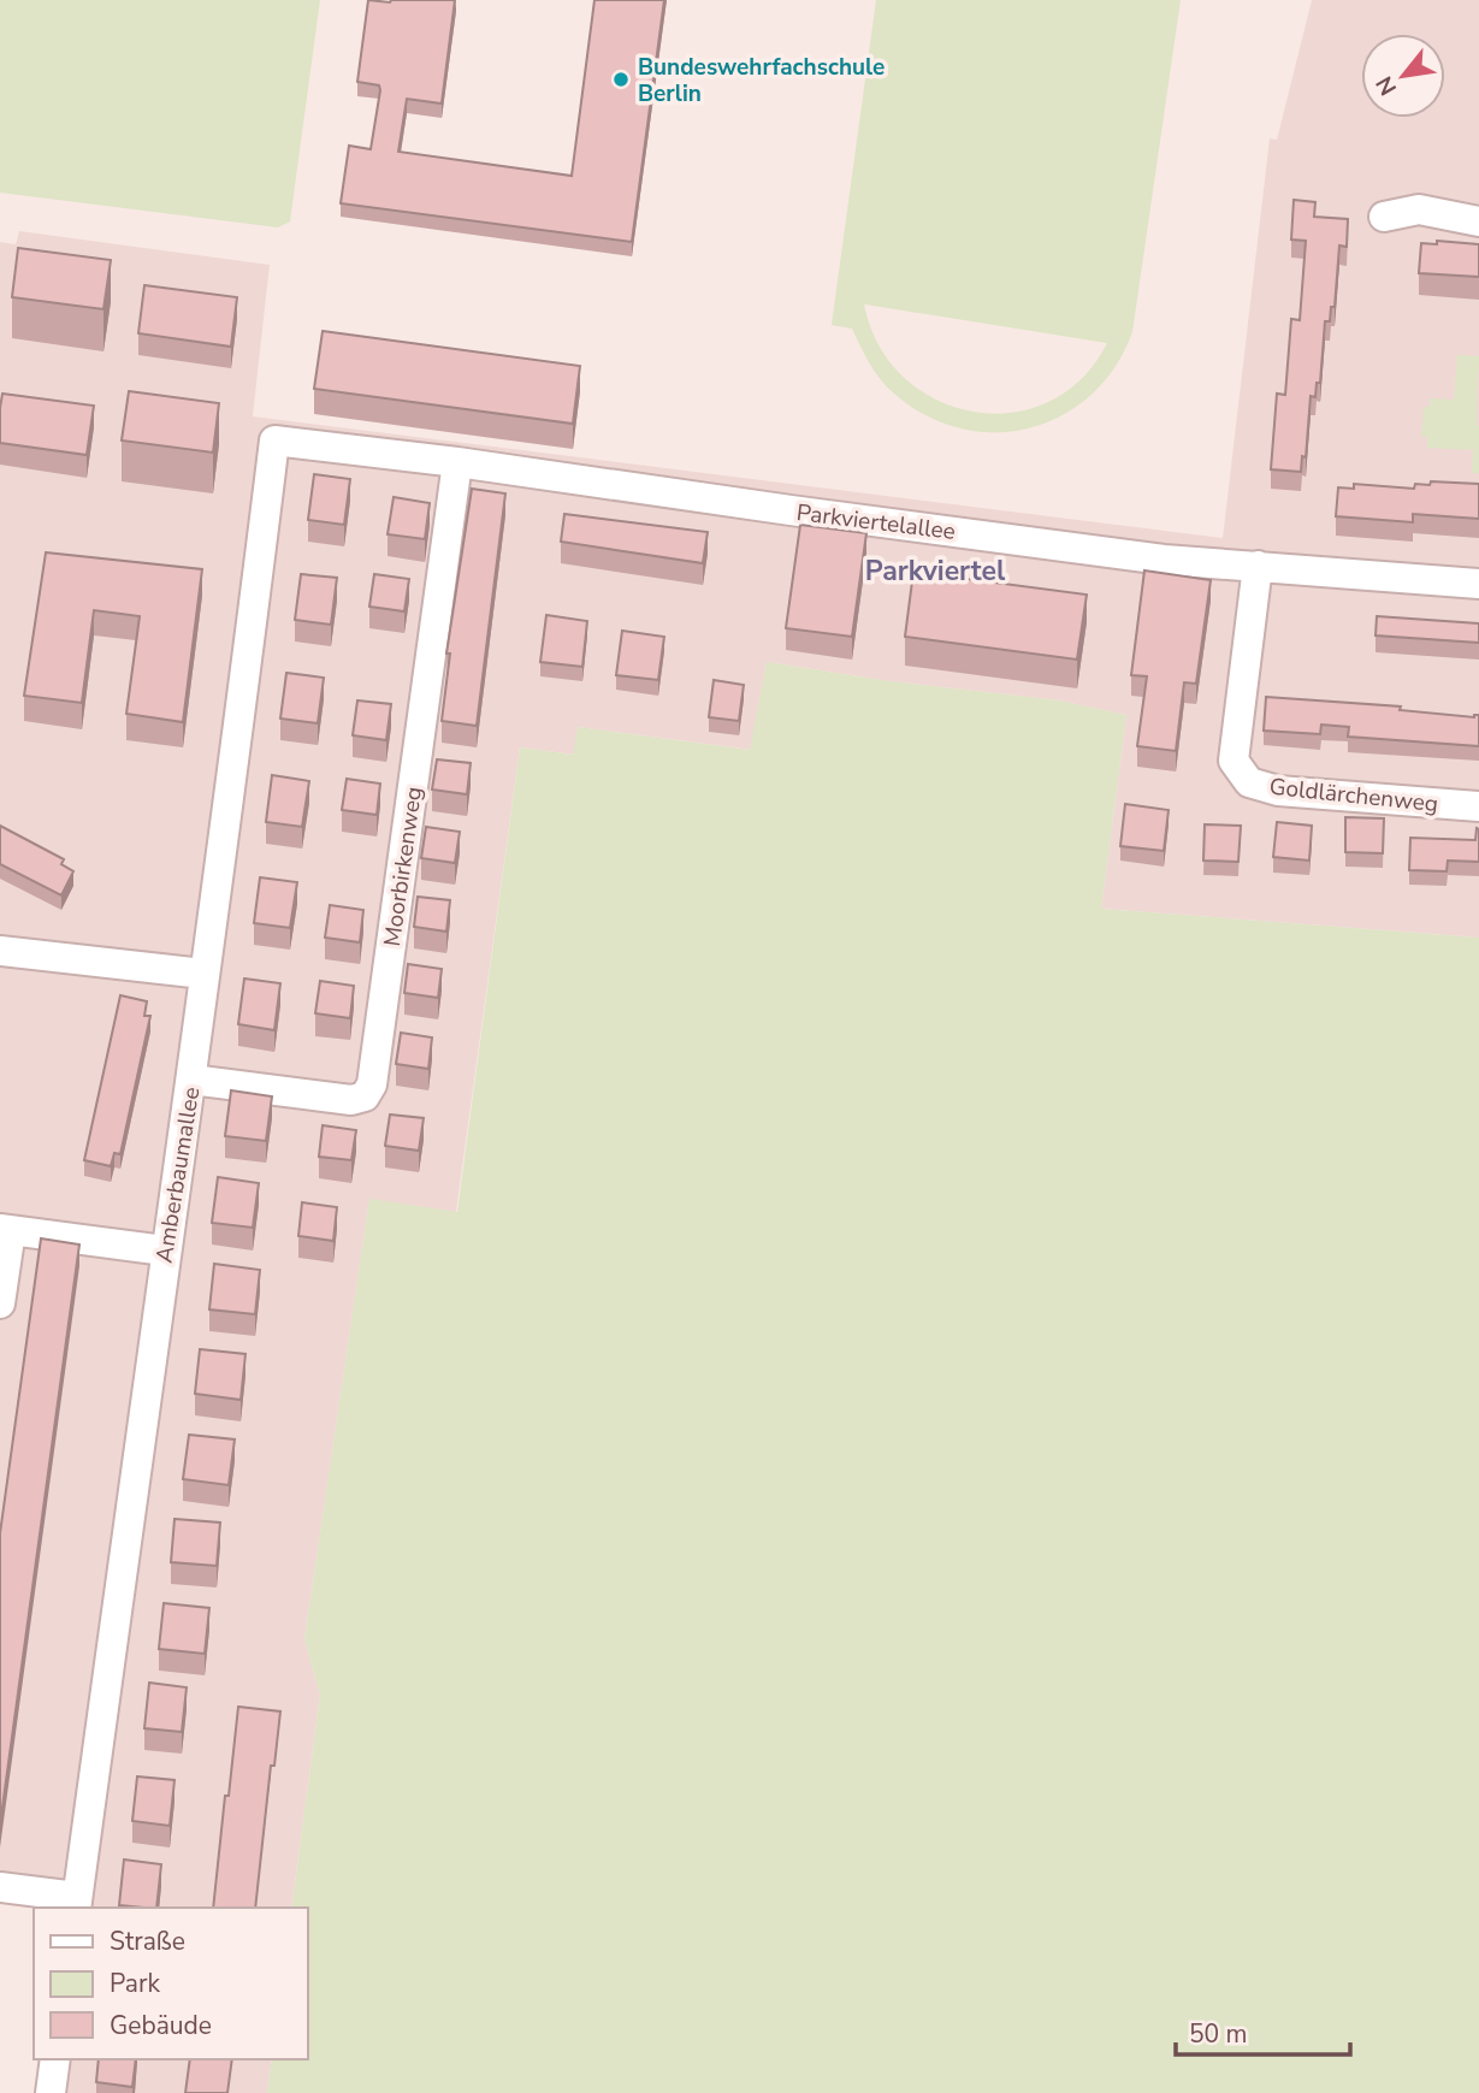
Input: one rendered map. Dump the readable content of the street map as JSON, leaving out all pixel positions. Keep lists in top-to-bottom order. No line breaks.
{"streets":{"street":["Parkviertelallee","Goldlärchenweg","Moorbirkenweg","Amberbaumallee"]},"crossings":[["Parkviertelallee","Goldlärchenweg"],["Parkviertelallee","Moorbirkenweg"],["Parkviertelallee","Amberbaumallee"],["Moorbirkenweg","Amberbaumallee"]],"districts":["Parkviertel"],"places":["Bundeswehrfachschule Berlin"],"legend":["Straße","Park","Gebäude"],"scale_bar":"50 m","north":"bottom left"}
